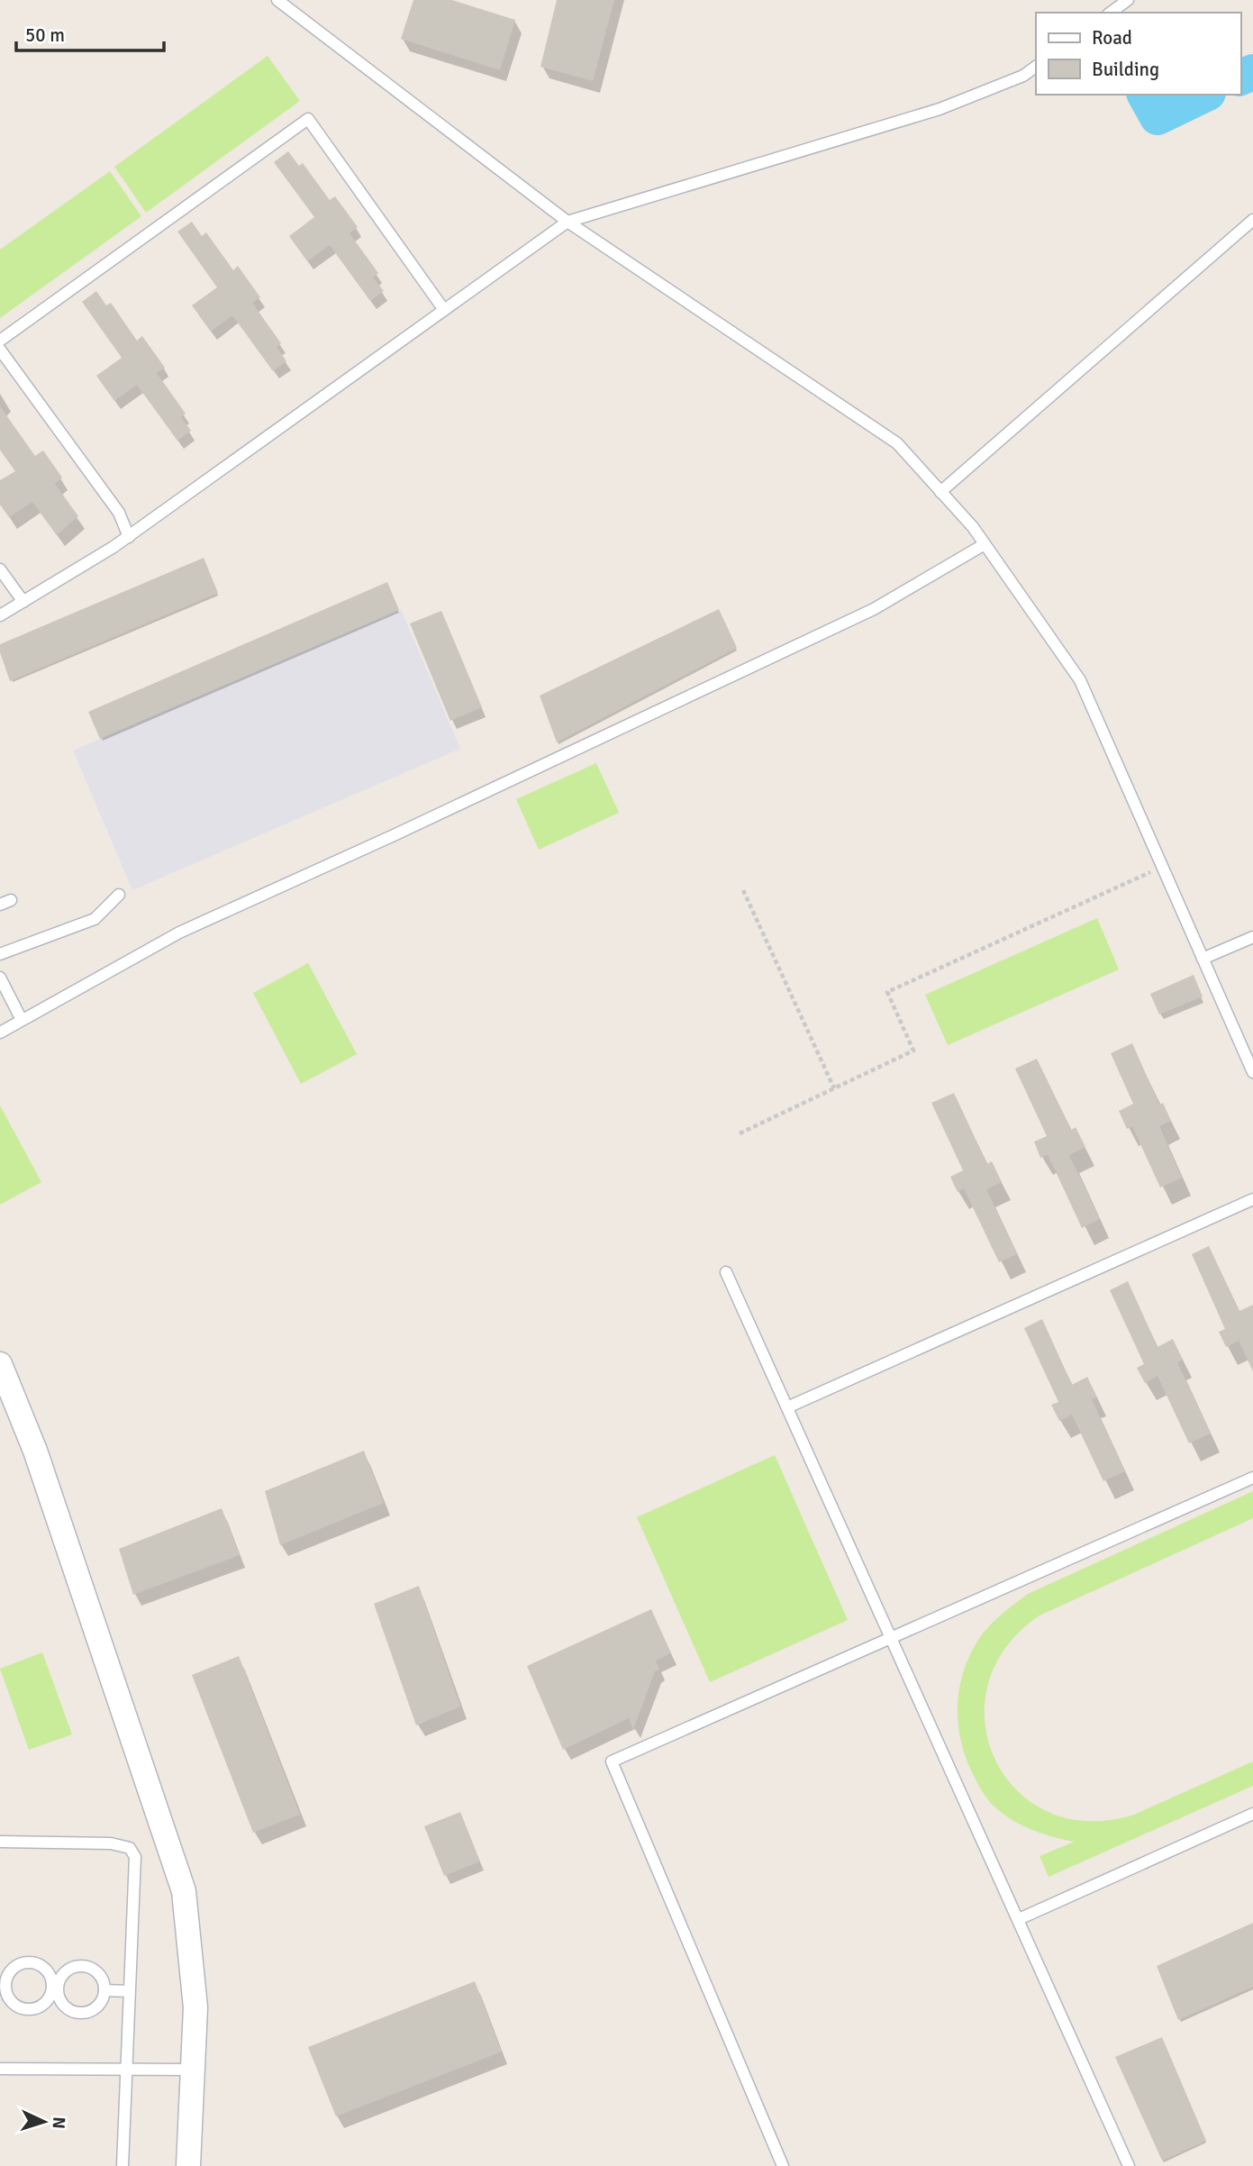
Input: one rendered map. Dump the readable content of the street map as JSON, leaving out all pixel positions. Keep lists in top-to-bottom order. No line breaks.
{"legend":["Road","Building"],"scale_bar":"50 m","north":"right"}
